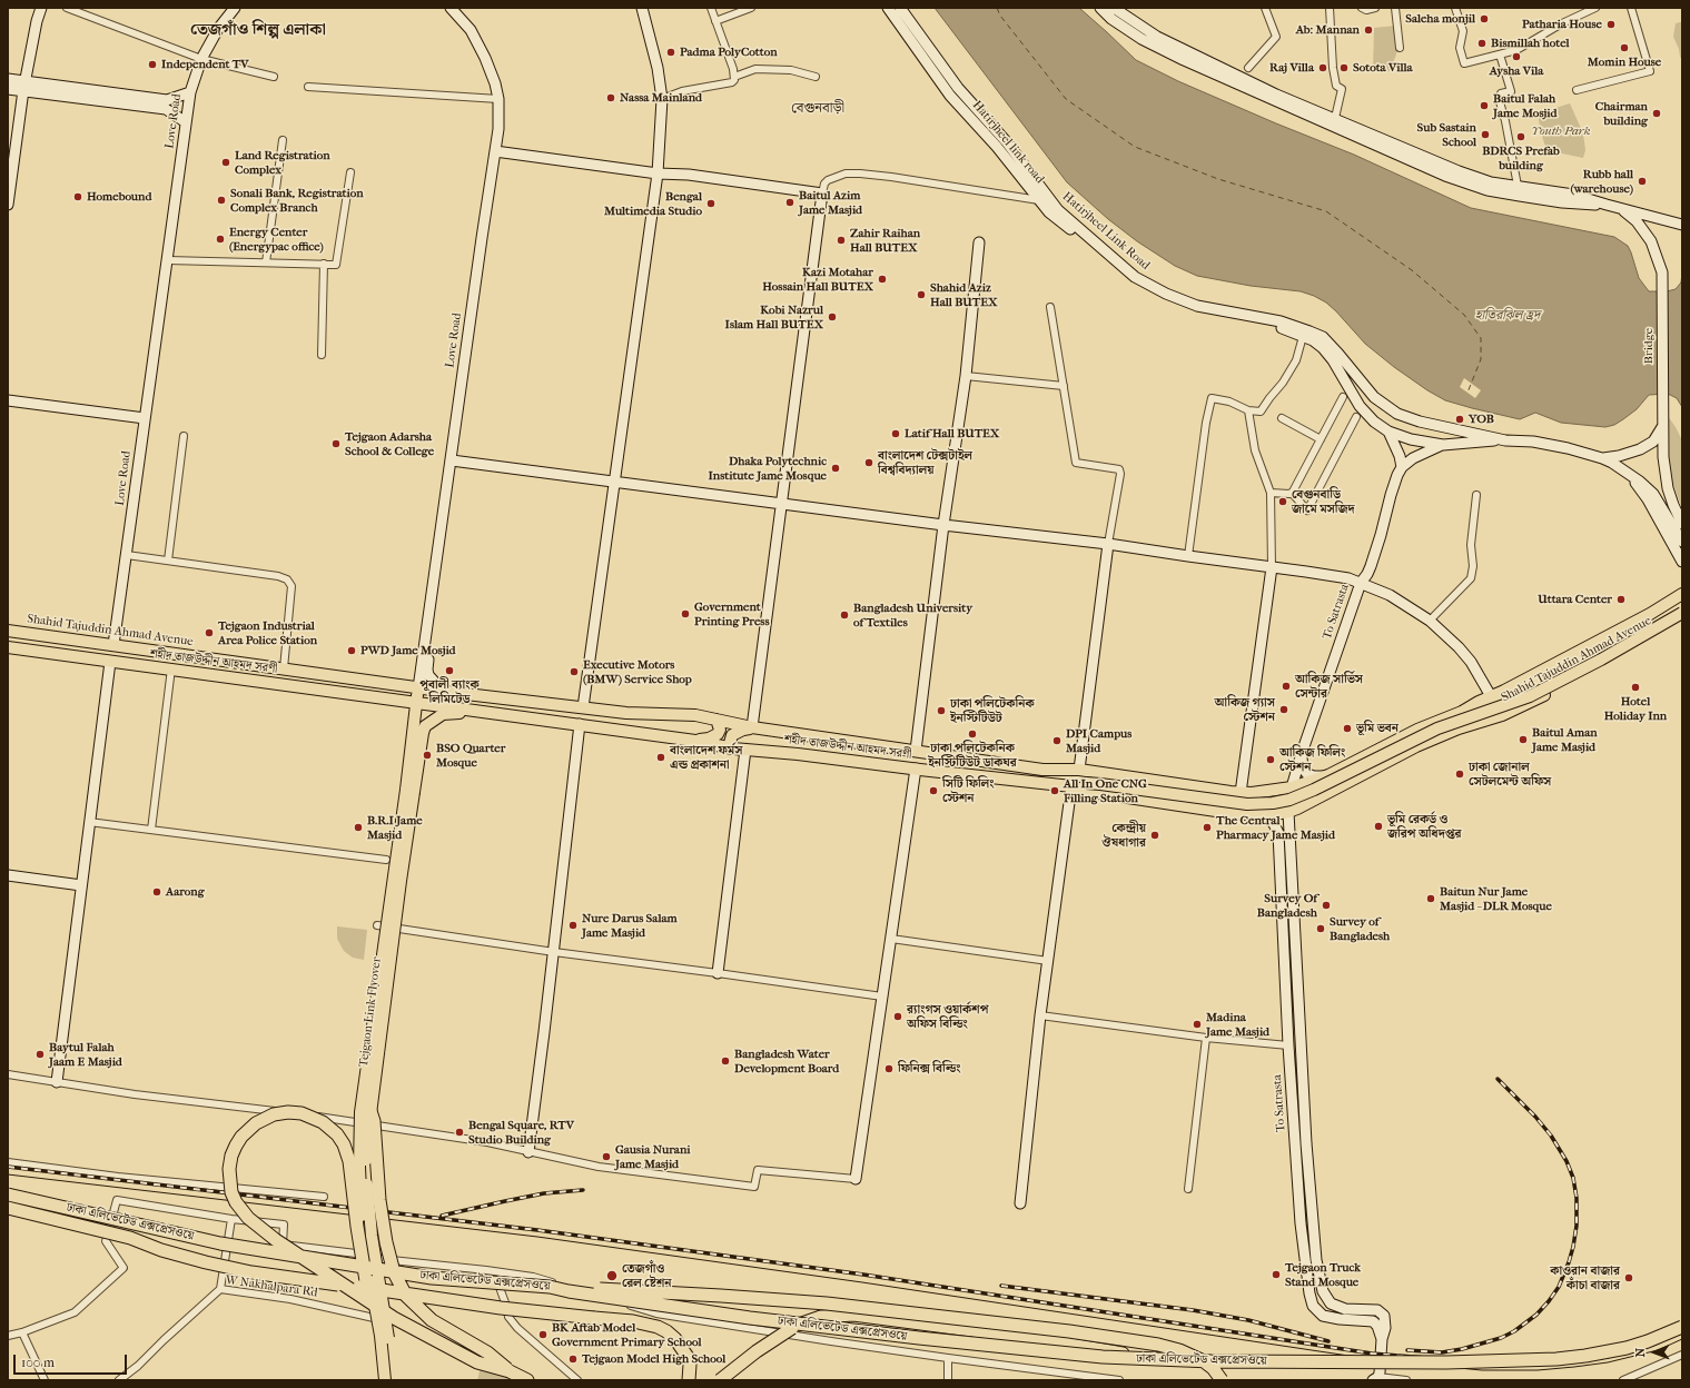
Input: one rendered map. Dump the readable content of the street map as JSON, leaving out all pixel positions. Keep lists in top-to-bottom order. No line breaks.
{"streets":{"highway":["ঢাকা এলিভেটেড এক্সপ্রেসওয়ে"],"main road":["Shahid Tajuddin Ahmad Avenue","শহীদ তাজউদ্দীন আহমদ সরণী","Tejgaon Link Flyover"],"street":["Love Road","Hatirjheel link road","Hatirjheel Link Road","Bridge","To Satrasta","W Nakhalpara Rd"]},"crossings":[["Love Road","Shahid Tajuddin Ahmad Avenue"],["Hatirjheel link road","Hatirjheel Link Road"],["Hatirjheel Link Road","Bridge"],["To Satrasta","Shahid Tajuddin Ahmad Avenue"],["To Satrasta","শহীদ তাজউদ্দীন আহমদ সরণী"],["Shahid Tajuddin Ahmad Avenue","শহীদ তাজউদ্দীন আহমদ সরণী"],["শহীদ তাজউদ্দীন আহমদ সরণী","Tejgaon Link Flyover"],["Tejgaon Link Flyover","W Nakhalpara Rd"]],"districts":["তেজগাঁও শিল্প এলাকা","বেগুনবাড়ী"],"water":["হাতিরঝিল হ্রদ"],"parks":["Youth Park"],"places":["Saleha monjil","Patharia House","Ab: Mannan","Bismillah hotel","Momin House","Padma PolyCotton","Aysha Vila","Independent TV","Raj Villa","Sotota Villa","Nassa Mainland","Baitul Falah Jame Mosjid","Chairman building","Sub Sastain School","BDRCS Prefab building","Land Registration Complex","Rubb hall (warehouse)","Homebound","Sonali Bank, Registration Complex Branch","Baitul Azim Jame Masjid","Bengal Multimedia Studio","Energy Center (Energypac office)","Zahir Raihan Hall BUTEX","Kazi Motahar Hossain Hall BUTEX","Shahid Aziz Hall BUTEX","Kobi Nazrul Islam Hall BUTEX","YOB","Latif Hall BUTEX","Tejgaon Adarsha School & College","বাংলাদেশ টেক্সটাইল বিশ্ববিদ্যালয়","Dhaka Polytechnic Institute Jame Mosque","বেগুনবাড়ি জামে মসজিদ","Uttara Center","Government Printing Press","Bangladesh University of Textiles","Tejgaon Industrial Area Police Station","PWD Jame Mosjid","পূবালী ব্যাংক লিমিটেড","Executive Motors (BMW) Service Shop","আকিজ সার্ভিস সেন্টার","Hotel Holiday Inn","আকিজ গ্যাস স্টেশন","ঢাকা পলিটেকনিক ইনস্টিটিউট","ভূমি ভবন","ঢাকা পলিটেকনিক ইনস্টিটিউট ডাকঘর","Baitul Aman Jame Masjid","DPI Campus Masjid","BSO Quarter Mosque","বাংলাদেশ ফর্মস এন্ড প্রকাশনা","আকিজ ফিলিং স্টেশন","ঢাকা জোনাল সেটলমেন্ট অফিস","সিটি ফিলিং স্টেশন","All In One CNG Filling Station","ভূমি রেকর্ড ও জরিপ অধিদপ্তর","B.R.I Jame Masjid","The Central Pharmacy Jame Masjid","কেন্দ্রীয় ঔষধাগার","Aarong","Baitun Nur Jame Masjid - DLR Mosque","Survey Of Bangladesh","Nure Darus Salam Jame Masjid","Survey of Bangladesh","র‍্যাংগস ওয়ার্কশপ অফিস বিল্ডিং","Madina Jame Masjid","Baytul Falah Jaam E Masjid","Bangladesh Water Development Board","ফিনিক্স বিল্ডিং","Bengal Square, RTV Studio Building","Gausia Nurani Jame Masjid","Tejgaon Truck Stand Mosque","তেজগাঁও রেল ষ্টেশন","কাওরান বাজার কাঁচা বাজার","BK Aftab Model Government Primary School","Tejgaon Model High School"],"scale_bar":"100 m","north":"left"}
